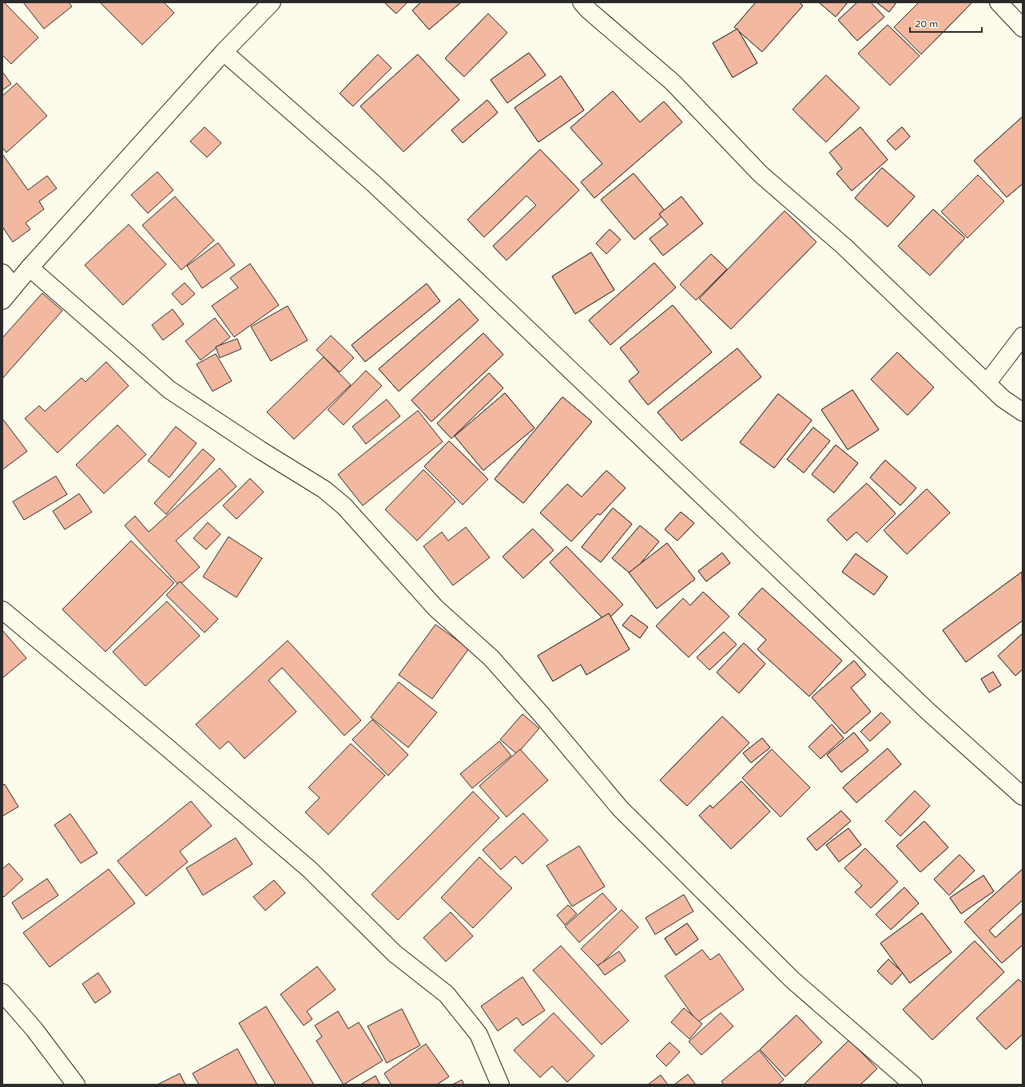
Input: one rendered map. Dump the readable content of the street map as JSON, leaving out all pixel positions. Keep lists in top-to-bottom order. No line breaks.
{"scale_bar":"20 m"}
